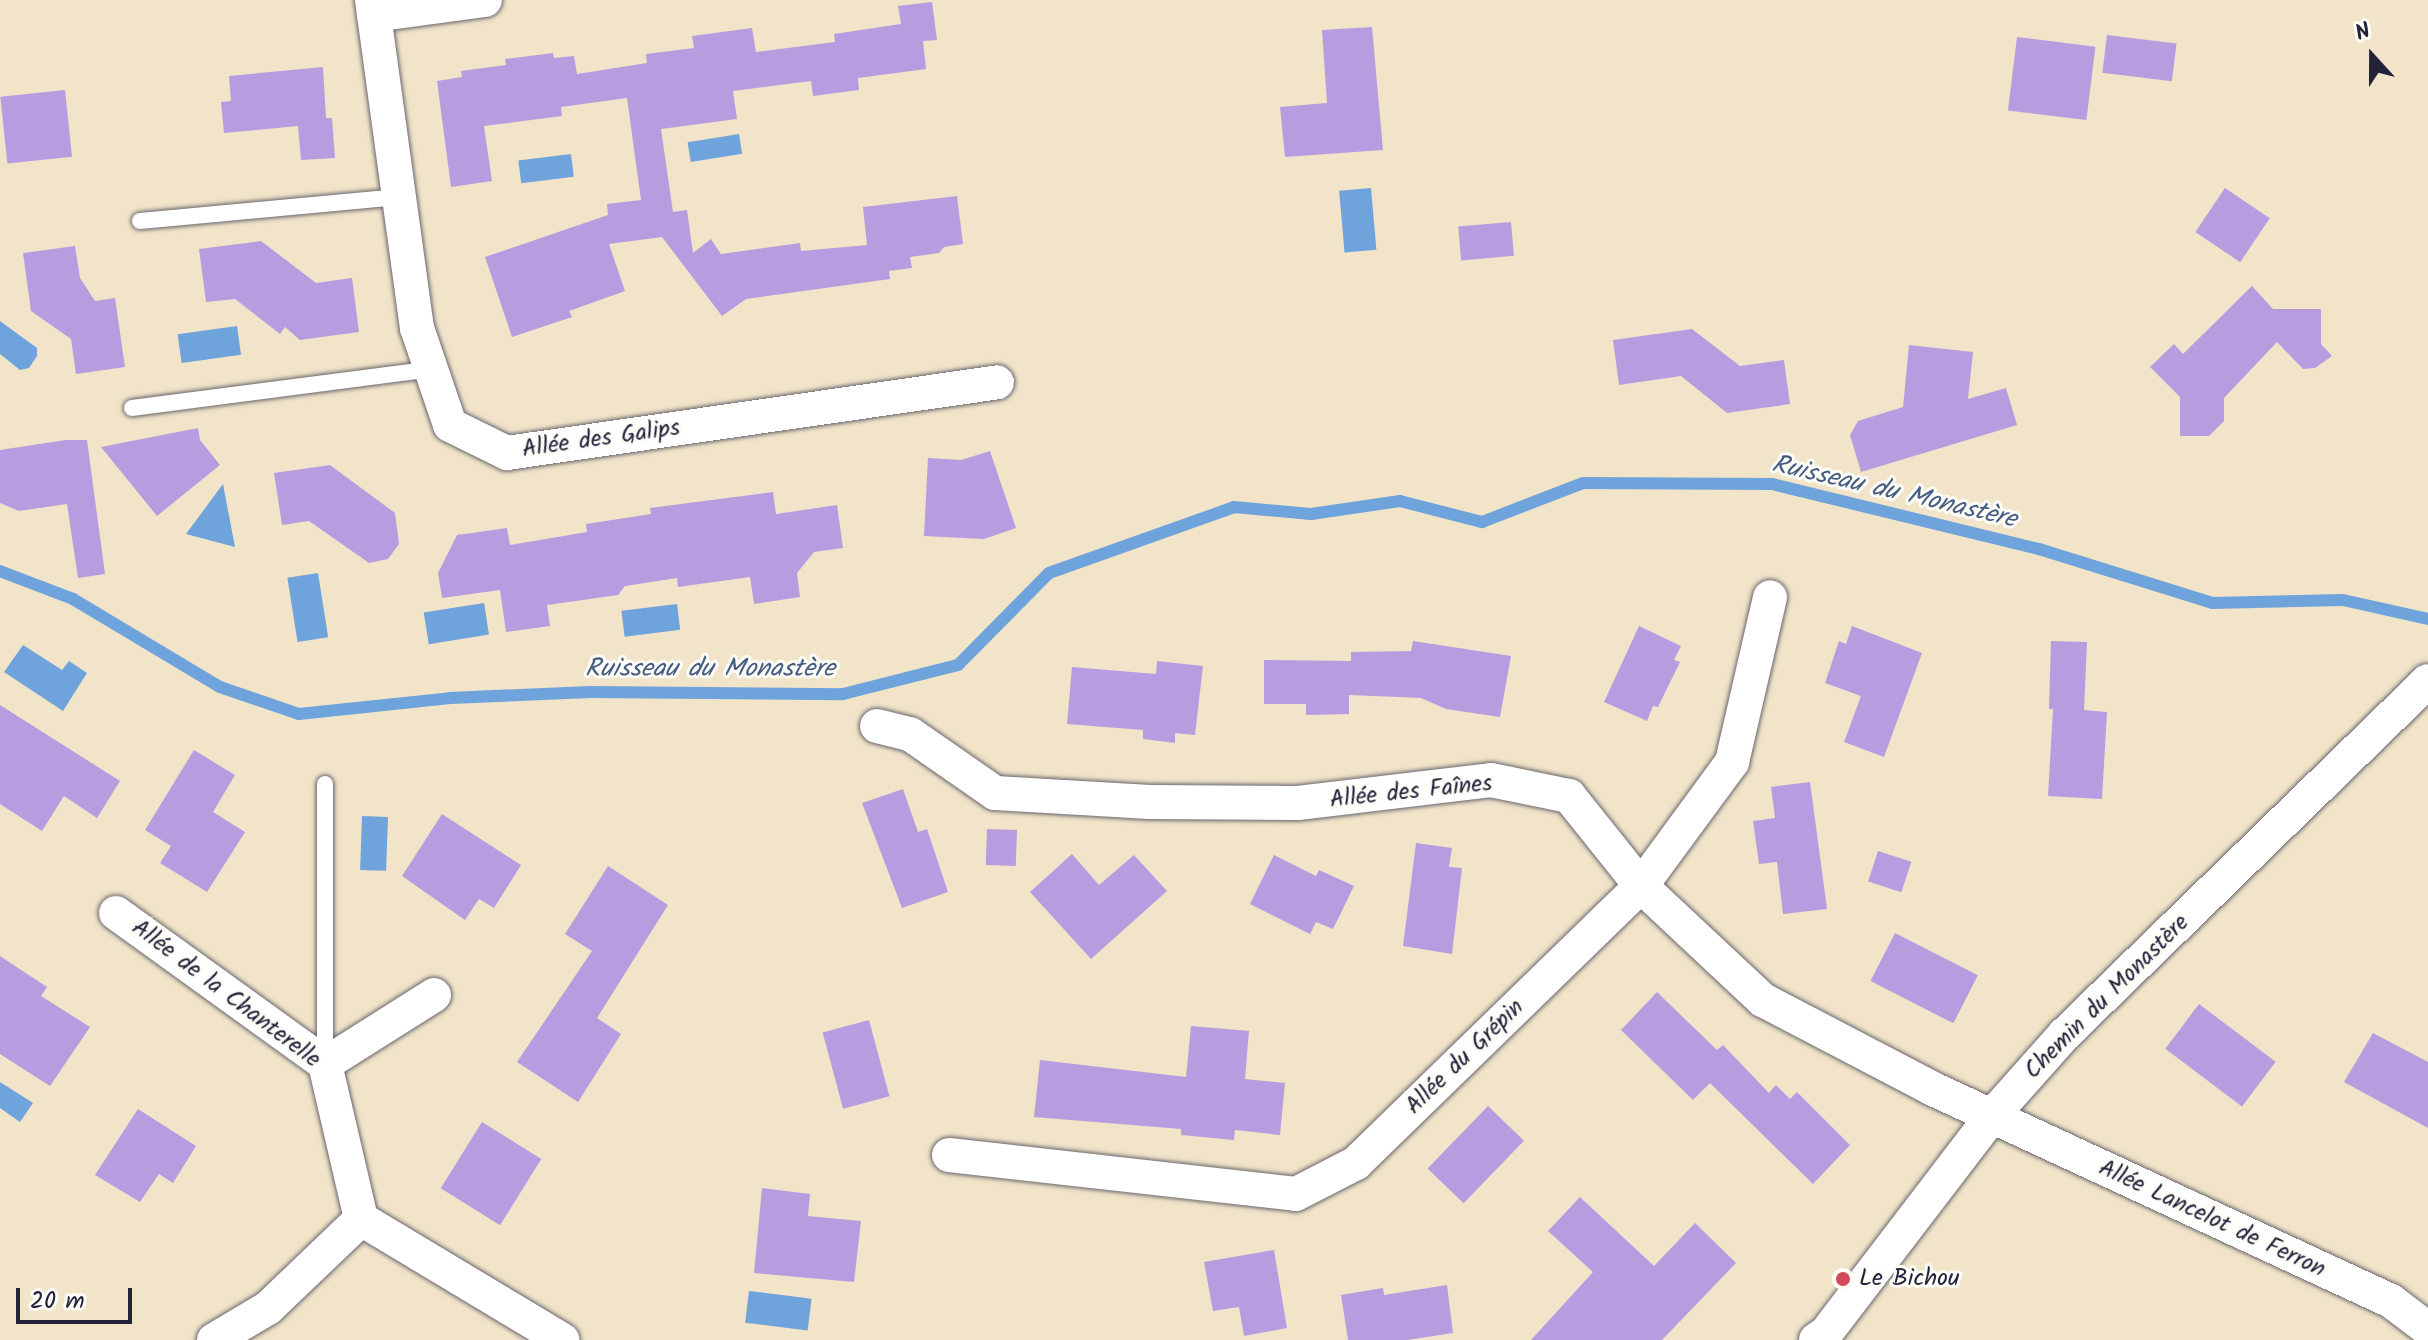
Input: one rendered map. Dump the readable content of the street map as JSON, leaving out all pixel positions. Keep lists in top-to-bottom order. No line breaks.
{"streets":{"street":["Allée des Galips","Allée des Faînes","Allée de la Chanterelle","Chemin du Monastère","Allée du Grépin","Allée Lancelot de Ferron"]},"crossings":[["Allée des Faînes","Chemin du Monastère"],["Allée des Faînes","Allée du Grépin"],["Allée des Faînes","Allée Lancelot de Ferron"],["Chemin du Monastère","Allée Lancelot de Ferron"]],"water":["Ruisseau du Monastère"],"places":["Le Bichou"],"scale_bar":"20 m","north":"top"}
